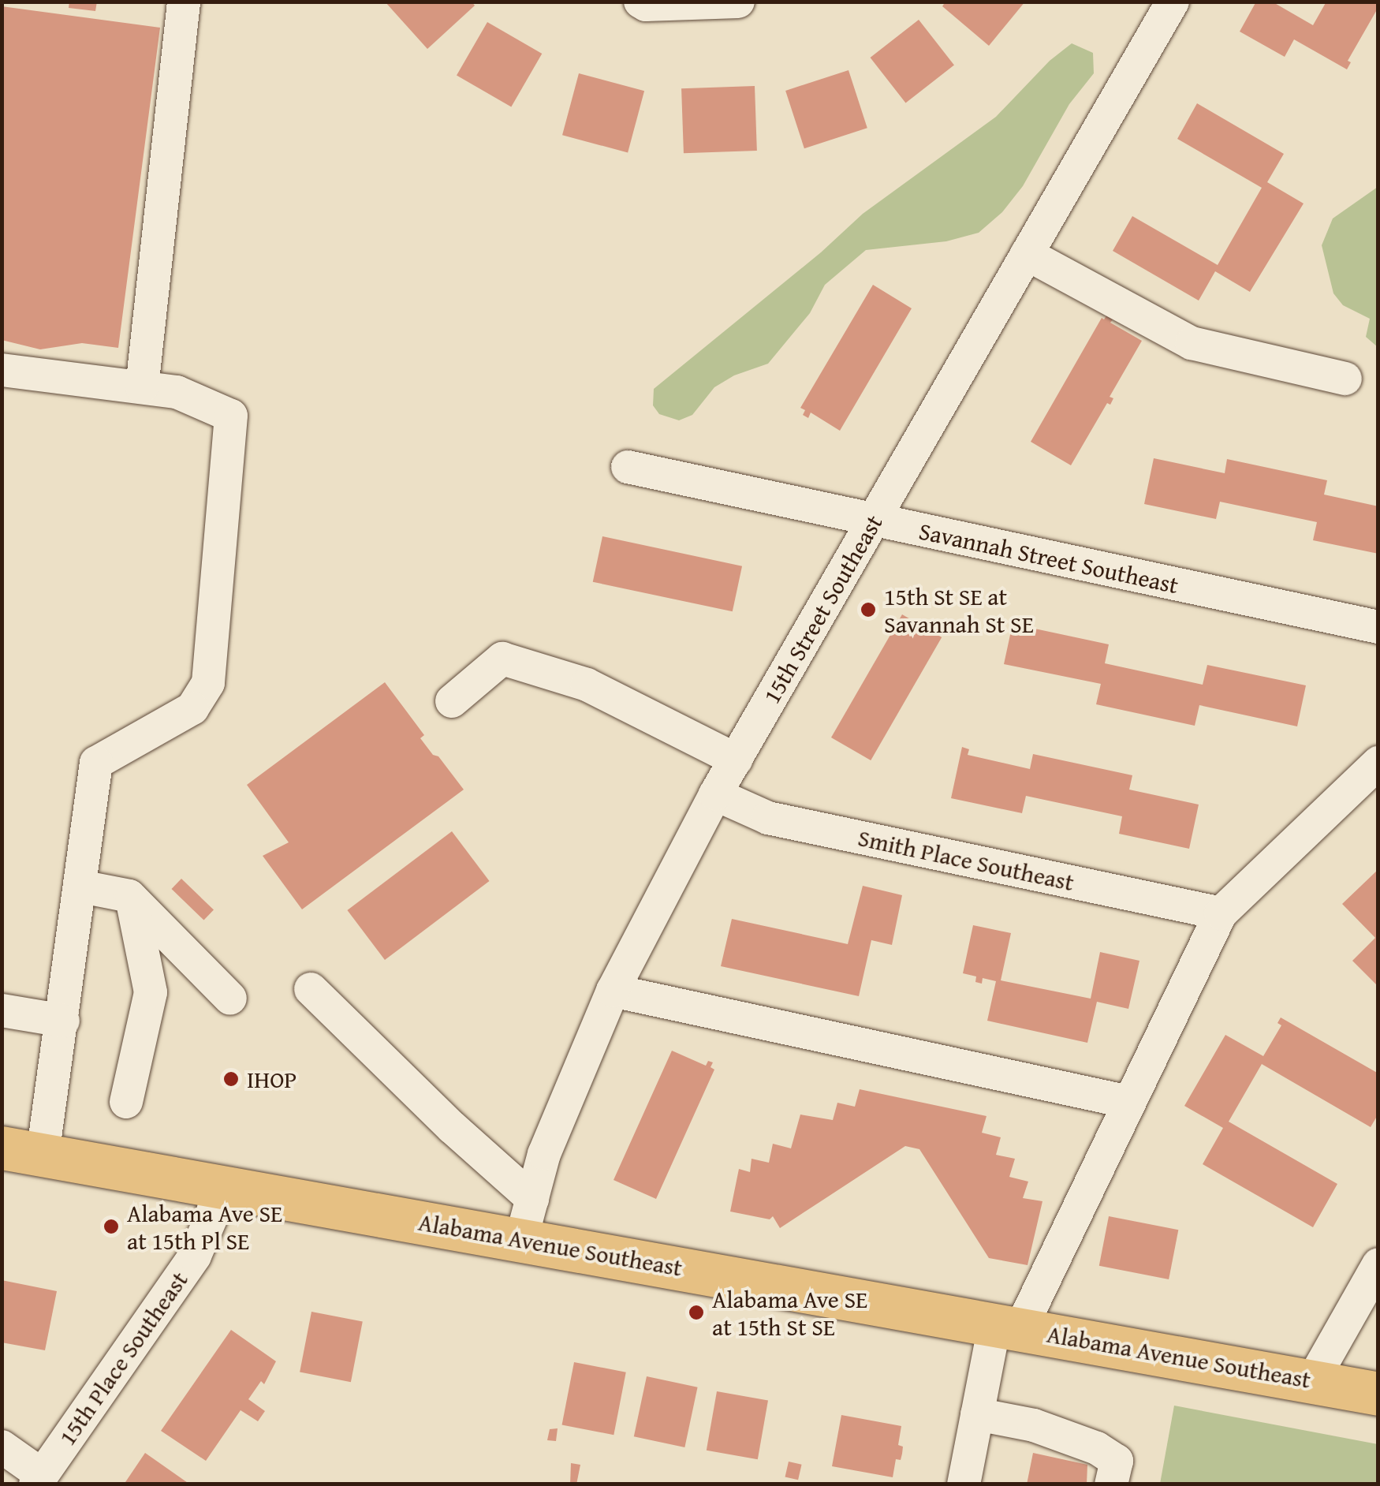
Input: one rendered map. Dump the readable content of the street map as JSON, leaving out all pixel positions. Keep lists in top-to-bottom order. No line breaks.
{"streets":{"main road":["Alabama Avenue Southeast"],"street":["Savannah Street Southeast","15th Street Southeast","Smith Place Southeast","15th Place Southeast"]},"crossings":[["Savannah Street Southeast","15th Street Southeast"],["15th Street Southeast","Smith Place Southeast"],["15th Street Southeast","Alabama Avenue Southeast"],["Alabama Avenue Southeast","15th Place Southeast"]],"places":["15th St SE at Savannah St SE","IHOP","Alabama Ave SE at 15th Pl SE","Alabama Ave SE at 15th St SE"]}
